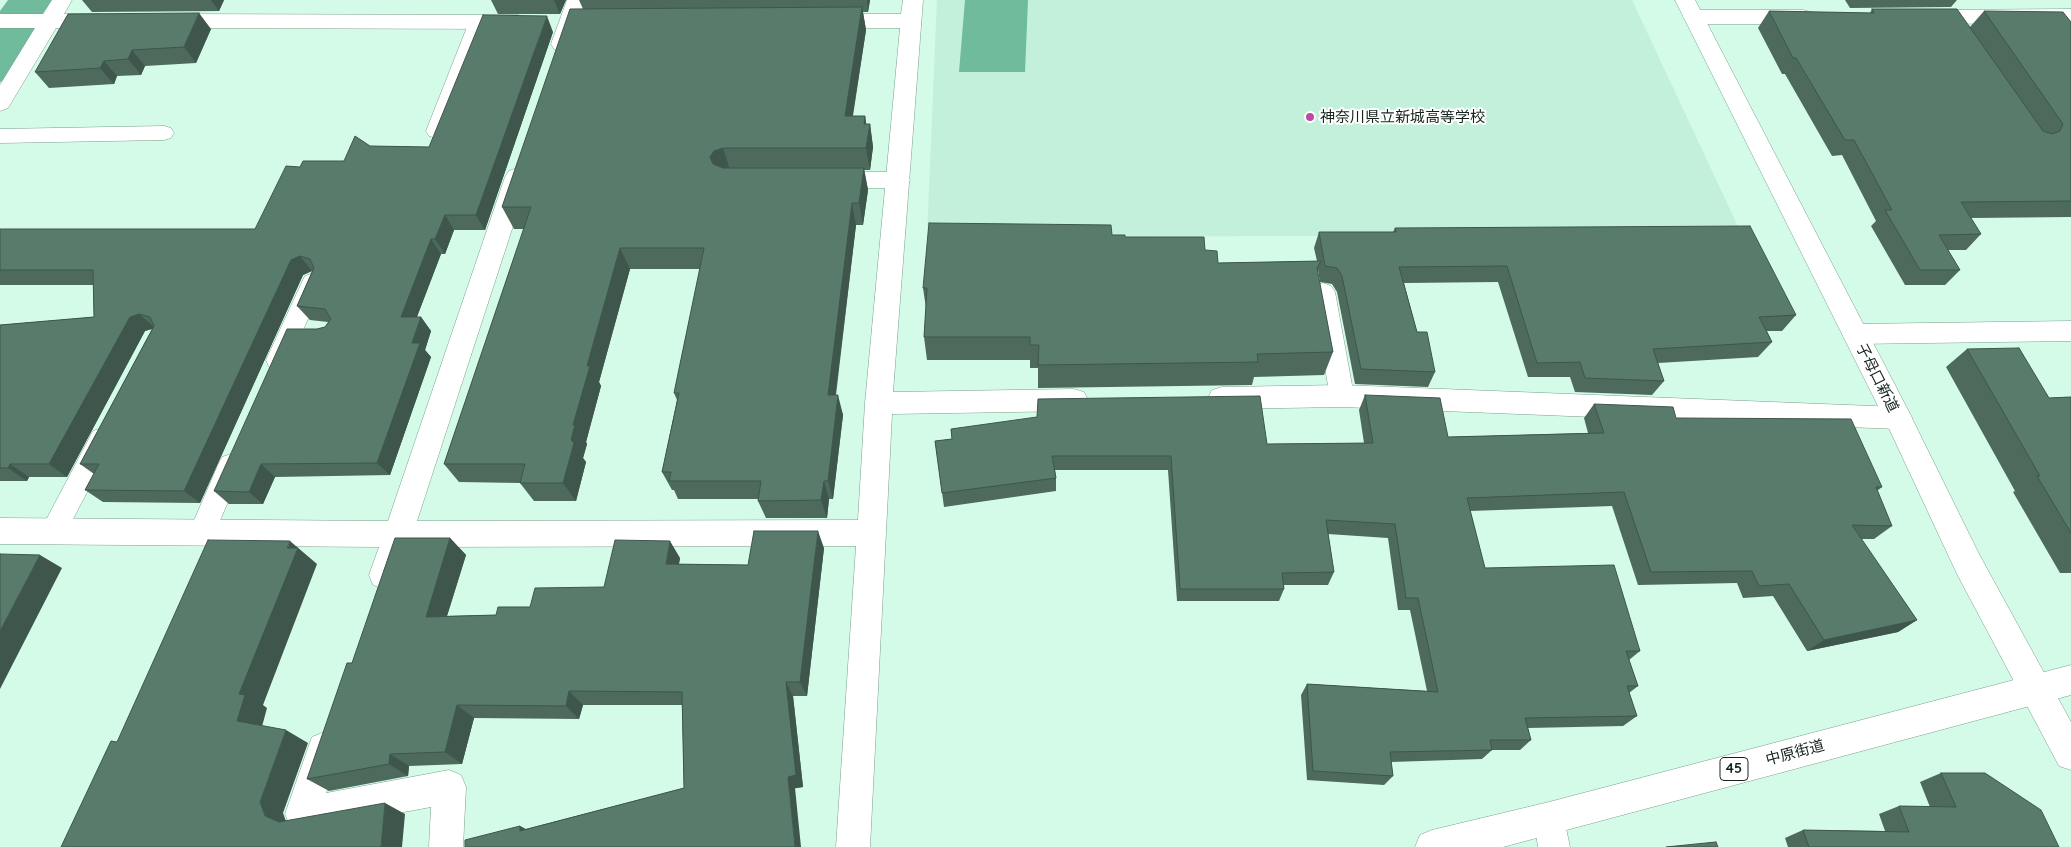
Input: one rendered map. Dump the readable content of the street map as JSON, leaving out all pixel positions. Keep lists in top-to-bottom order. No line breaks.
{"streets":{"street":["子母口新道","中原街道","45"]},"crossings":[["子母口新道","中原街道"]],"places":["神奈川県立新城高等学校"]}
